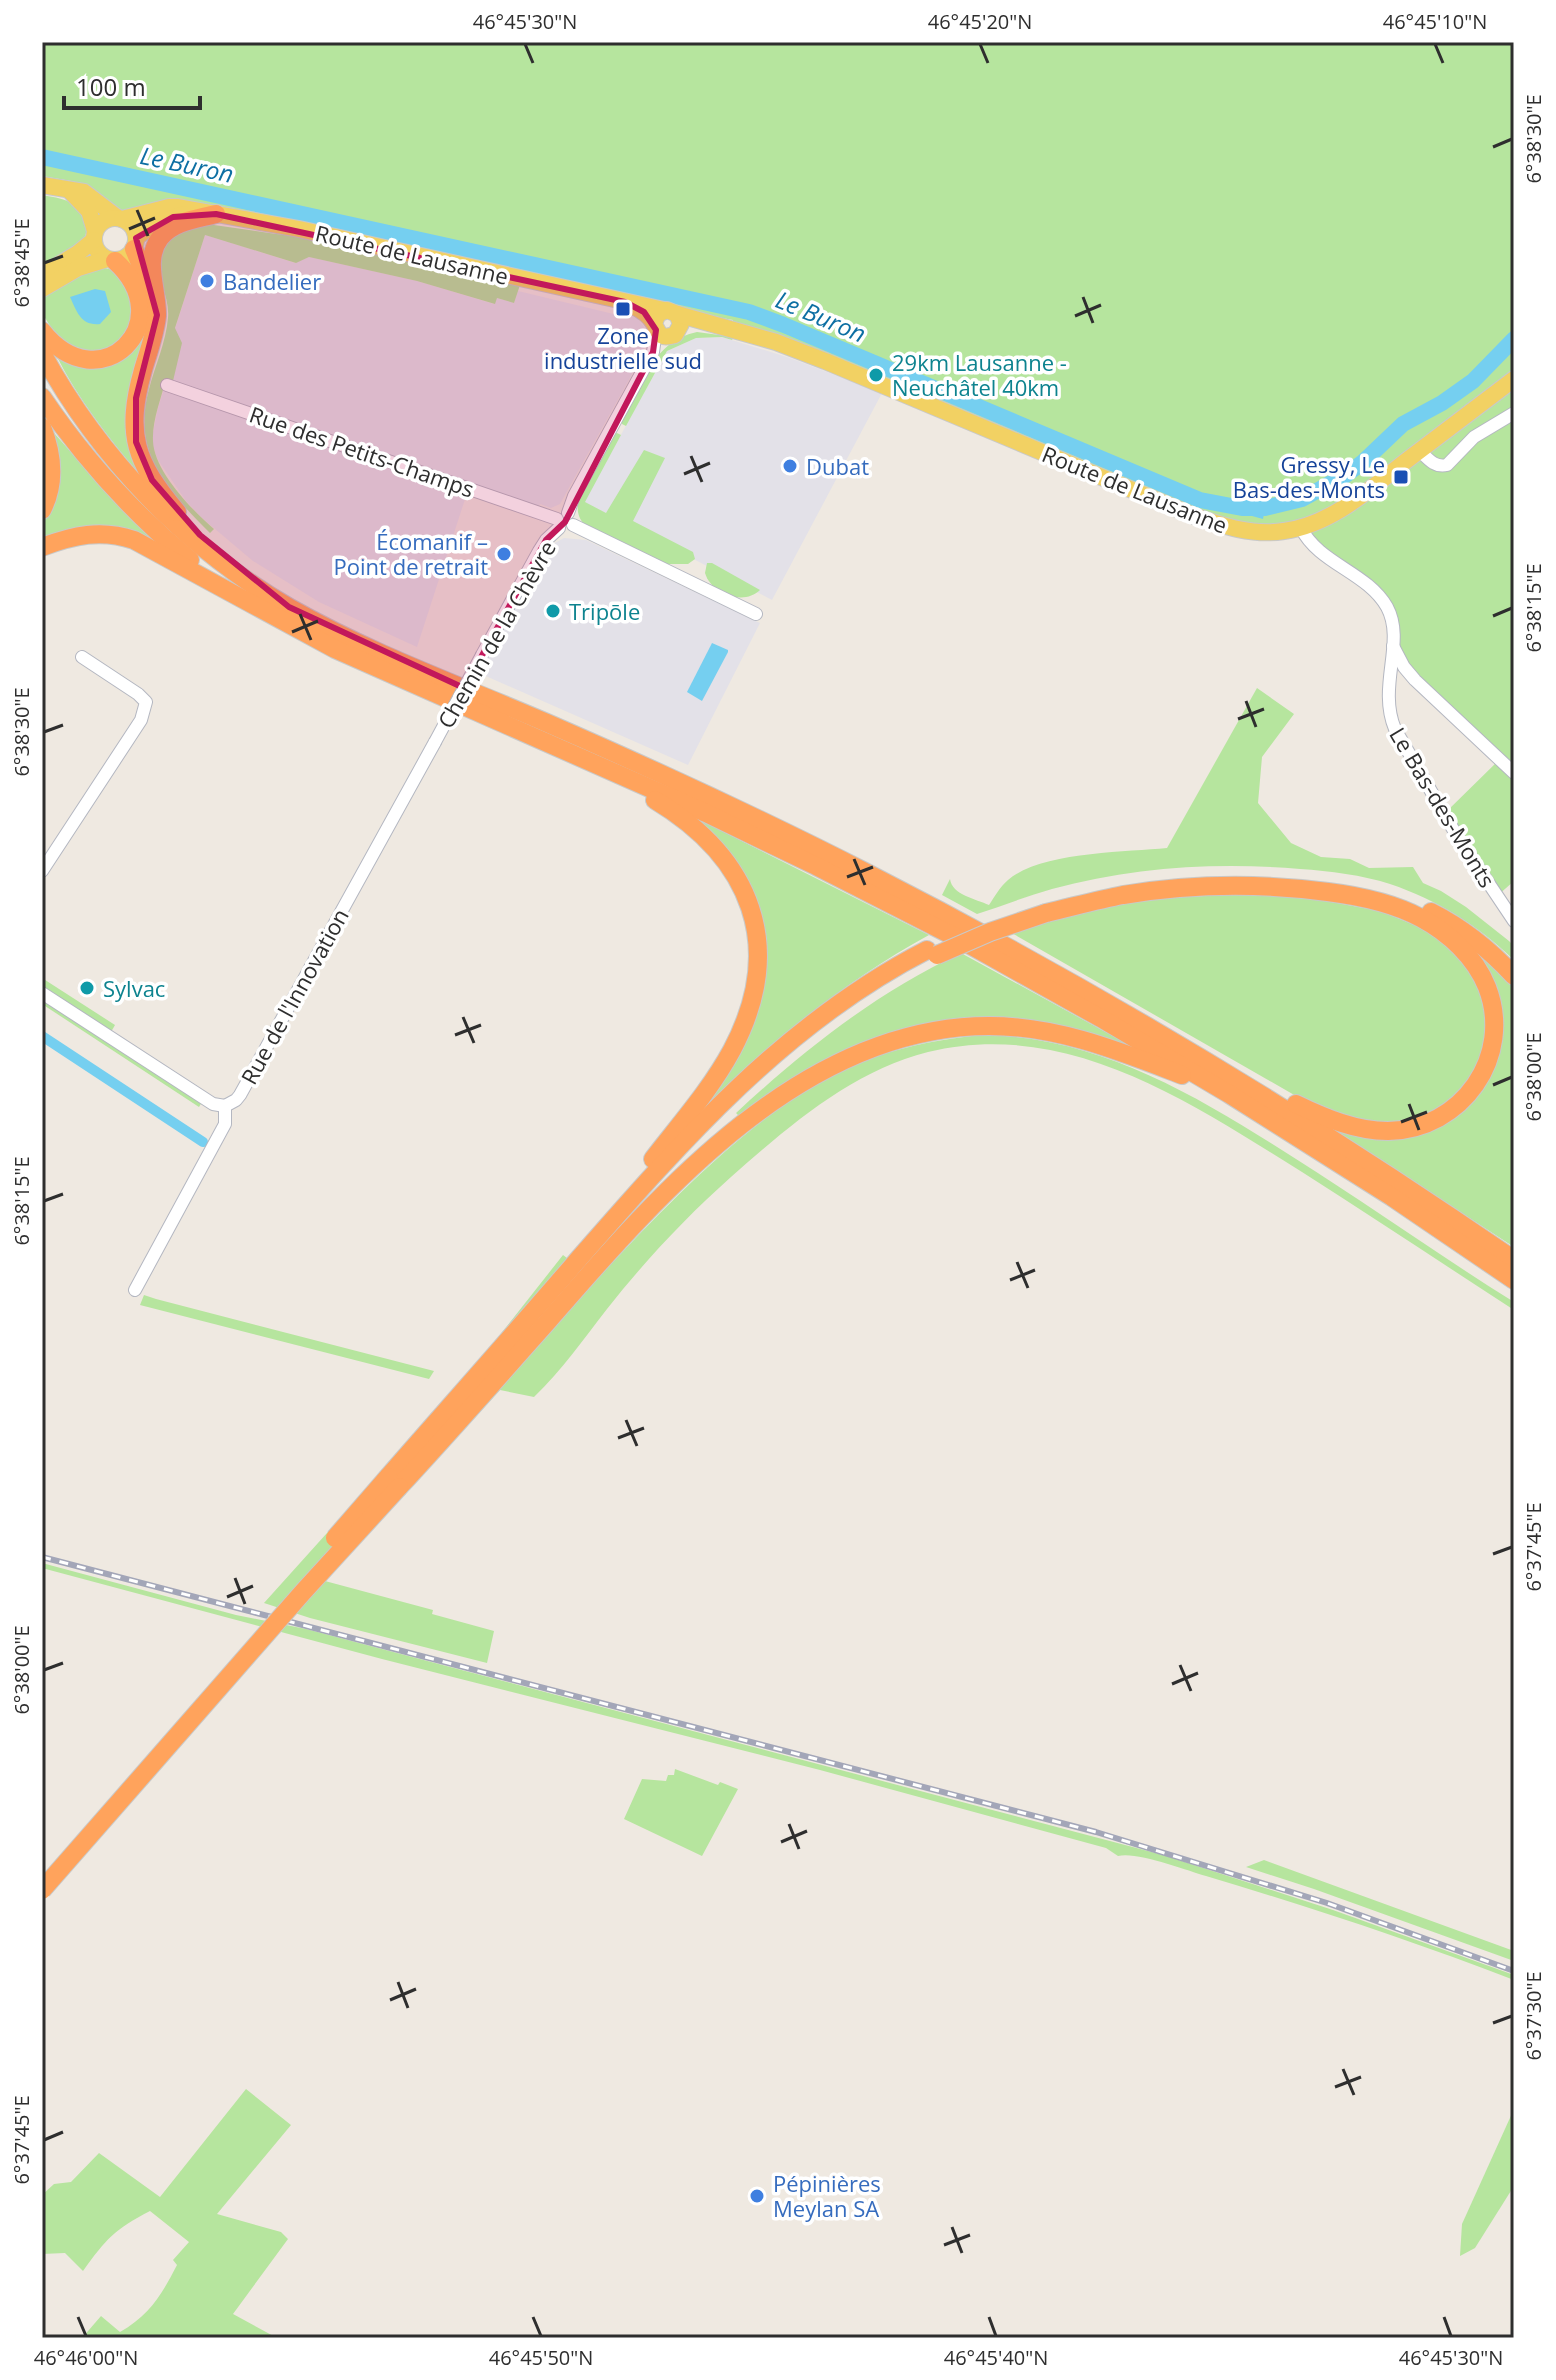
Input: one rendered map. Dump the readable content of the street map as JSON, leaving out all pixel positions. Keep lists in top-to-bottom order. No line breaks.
{"streets":{"main road":["Route de Lausanne"],"street":["Rue des Petits-Champs","Chemin de la Chèvre","Le Bas-des-Monts","Rue de l'Innovation"]},"crossings":[["Route de Lausanne","Chemin de la Chèvre"],["Route de Lausanne","Le Bas-des-Monts"],["Rue des Petits-Champs","Chemin de la Chèvre"],["Chemin de la Chèvre","Rue de l'Innovation"]],"water":["Le Buron"],"places":{"other":["Bandelier","29km Lausanne - Neuchâtel 40km","Dubat","Écomanif – Point de retrait","Tripōle","Sylvac","Pépinières Meylan SA"],"transit":["Zone industrielle sud","Gressy, Le Bas-des-Monts"]},"scale_bar":"100 m","coordinates":["46°45'30\"N","46°45'20\"N","46°45'10\"N","6°38'30\"E","6°38'45\"E","6°38'15\"E","6°38'00\"E","6°37'45\"E","6°37'30\"E","46°46'00\"N","46°45'50\"N","46°45'40\"N"]}
